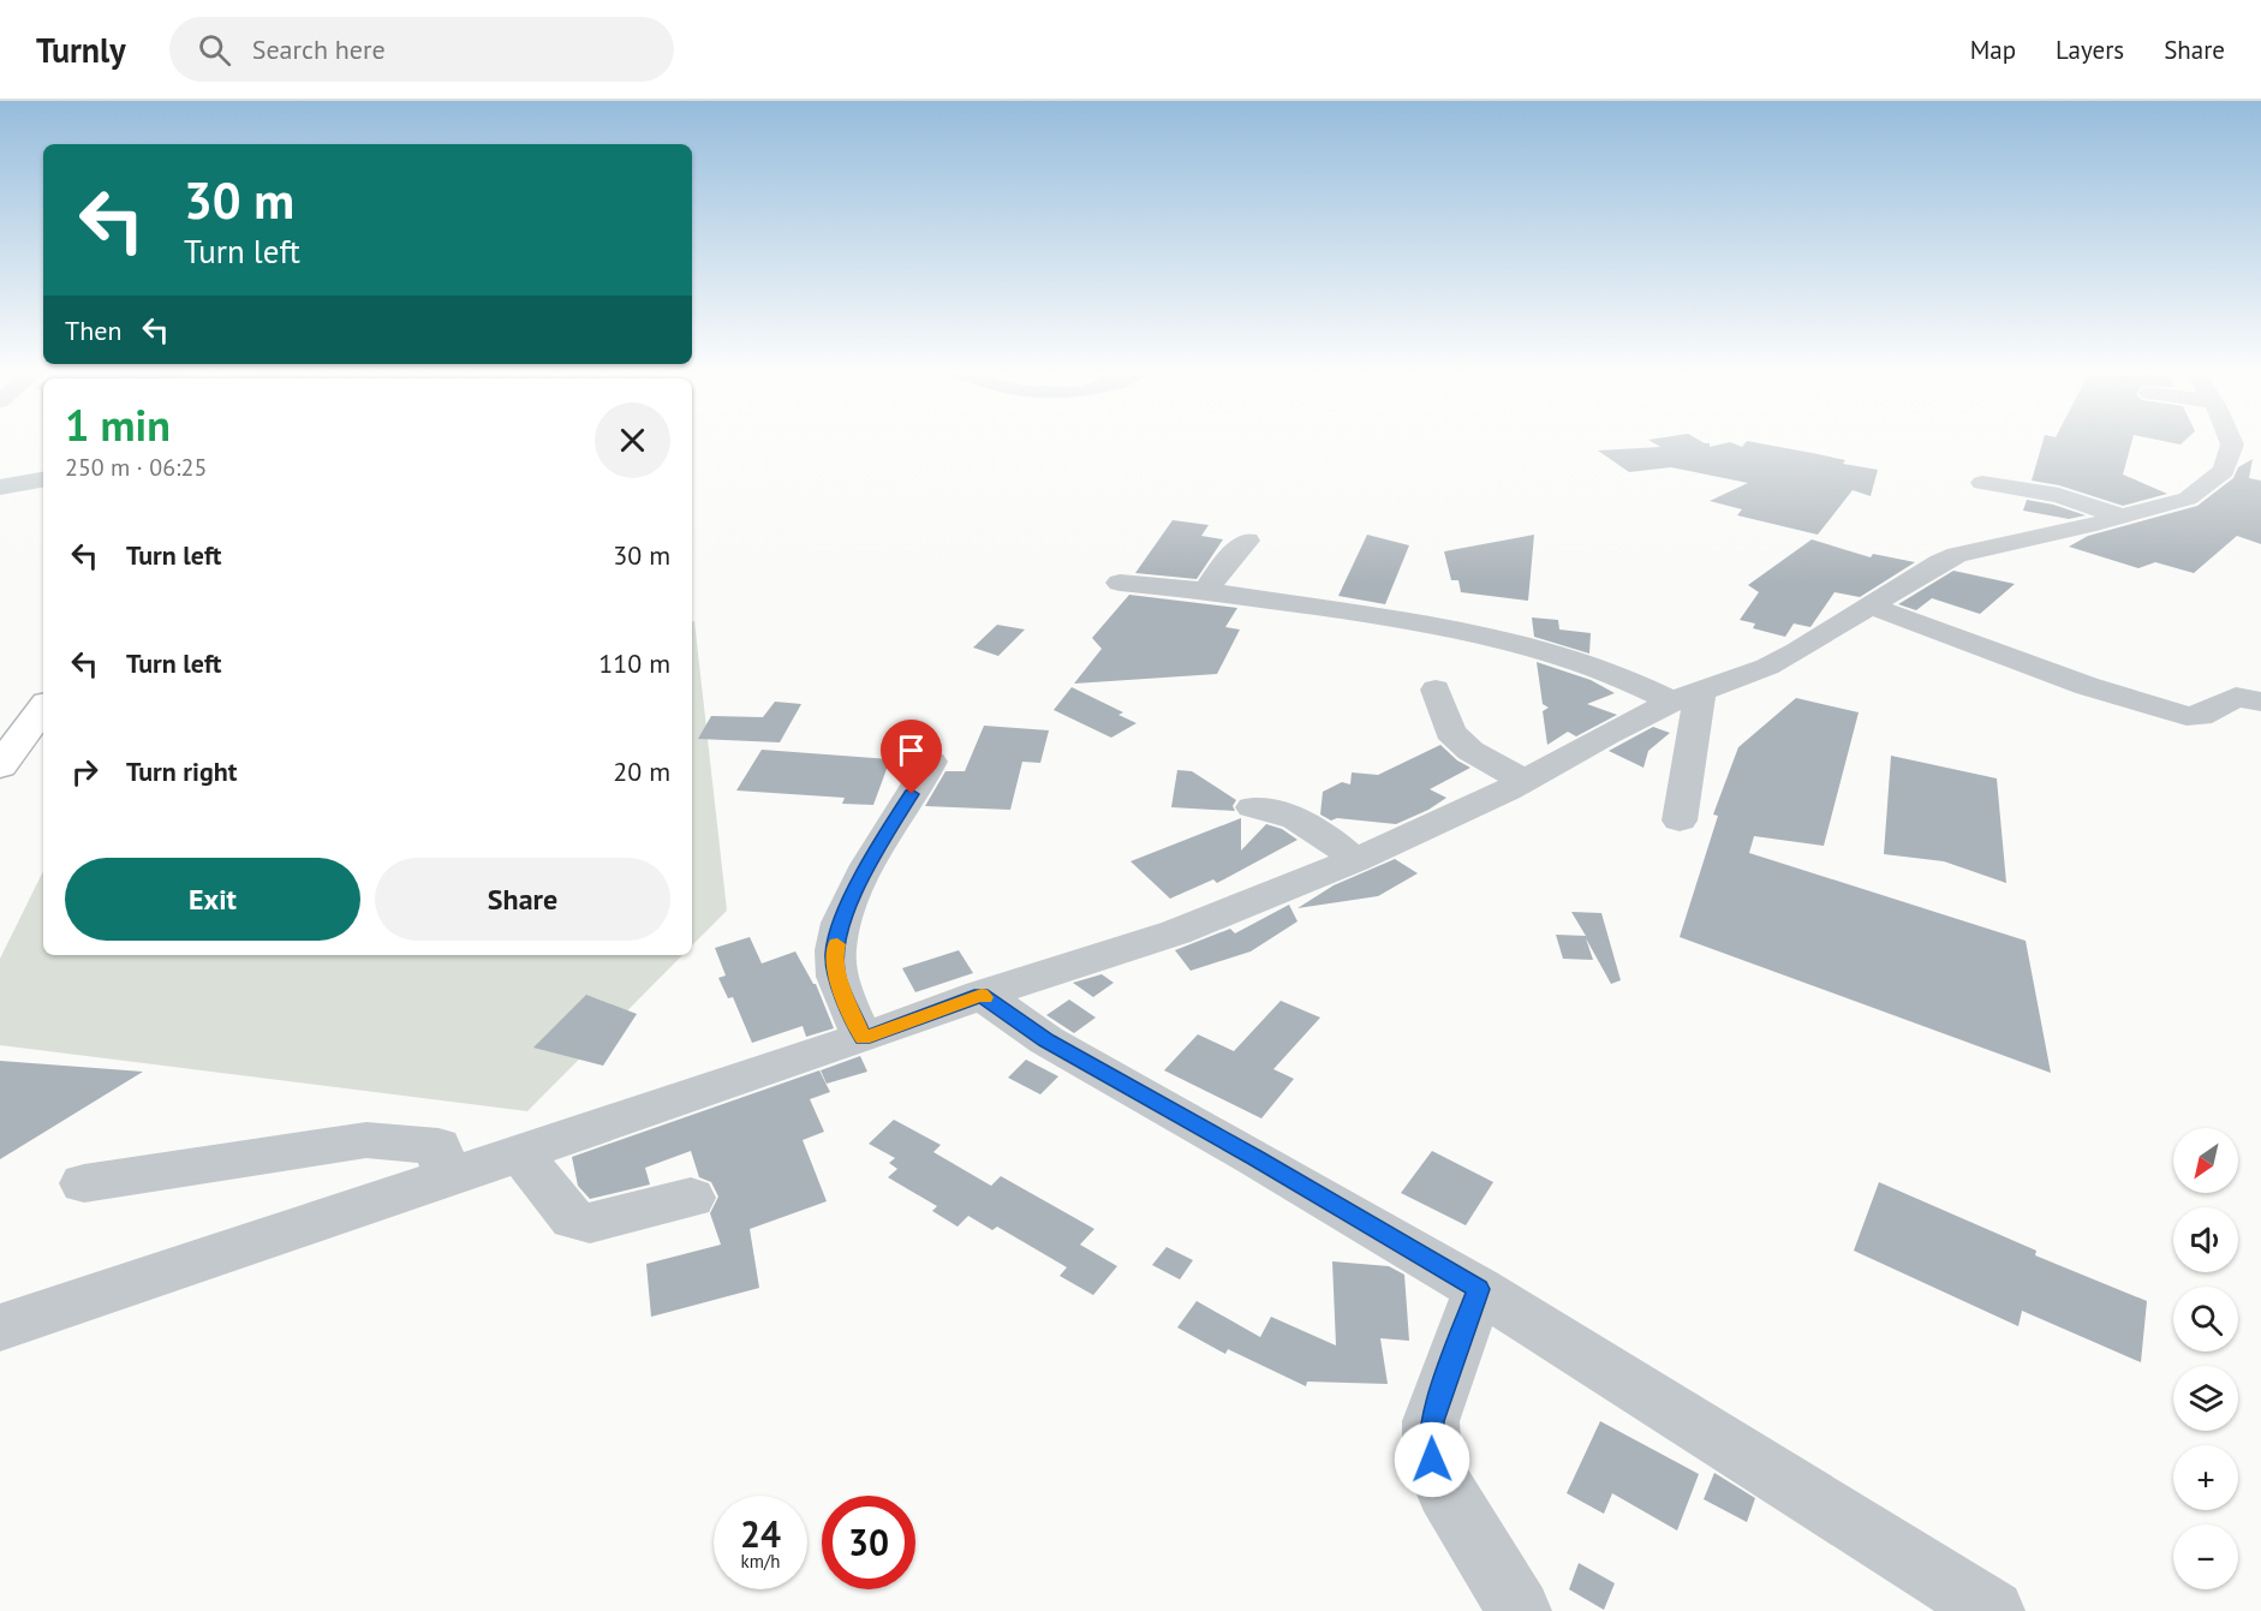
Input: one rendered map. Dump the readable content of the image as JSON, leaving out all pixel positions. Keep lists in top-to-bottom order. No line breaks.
{"north":"bottom left","page":{"header":"Turnly","search":"Search here","nav":["Map","Layers","Share"],"turn":["30 m","Turn left"],"then":"Then","heading":["1 min","250 m · 06:25"],"list":[{"name":"Turn left","value":"30 m"},{"name":"Turn left","value":"110 m"},{"name":"Turn right","value":"20 m"}],"buttons":["Exit","Share"],"map_buttons":["+","−"],"speed":"24 km/h","limit":"30"}}
